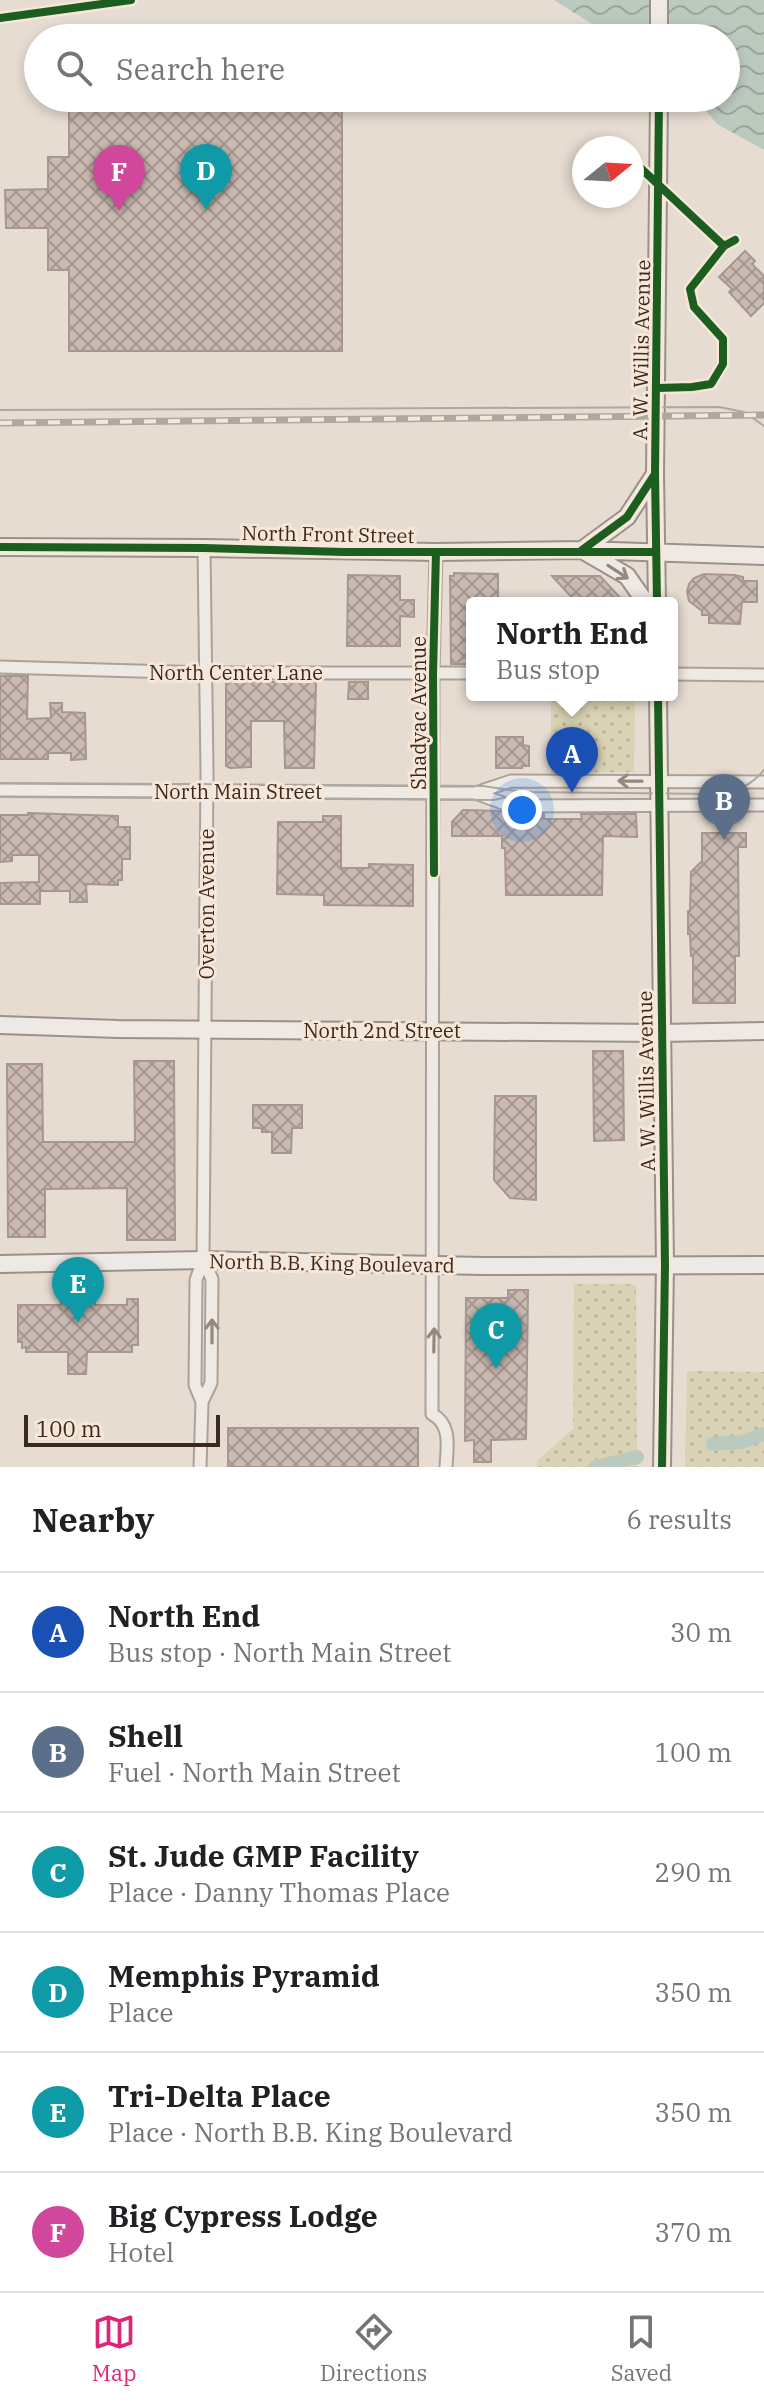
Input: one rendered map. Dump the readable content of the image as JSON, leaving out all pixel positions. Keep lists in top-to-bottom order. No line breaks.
{"streets":{"street":["A. W. Willis Avenue","North Front Street","North Center Lane","Shadyac Avenue","North Main Street","Overton Avenue","North 2nd Street","North B.B. King Boulevard"]},"crossings":[["A. W. Willis Avenue","North Front Street"],["A. W. Willis Avenue","North Main Street"],["A. W. Willis Avenue","North 2nd Street"],["A. W. Willis Avenue","North B.B. King Boulevard"],["North Front Street","Shadyac Avenue"],["North Front Street","Overton Avenue"],["North Center Lane","Shadyac Avenue"],["North Center Lane","Overton Avenue"],["Shadyac Avenue","North Main Street"],["Shadyac Avenue","North 2nd Street"],["Shadyac Avenue","North B.B. King Boulevard"],["North Main Street","Overton Avenue"],["Overton Avenue","North 2nd Street"],["Overton Avenue","North B.B. King Boulevard"]],"scale_bar":"100 m","north":"right","page":{"search":"Search here","pins":["D","F","A","B","E","C"],"popup":["North End","Bus stop"],"scale":"100 m","heading":["Nearby","6 results"],"list":[{"mark":"A","name":"North End","note":"Bus stop · North Main Street","value":"30 m"},{"mark":"B","name":"Shell","note":"Fuel · North Main Street","value":"100 m"},{"mark":"C","name":"St. Jude GMP Facility","note":"Place · Danny Thomas Place","value":"290 m"},{"mark":"D","name":"Memphis Pyramid","note":"Place","value":"350 m"},{"mark":"E","name":"Tri-Delta Place","note":"Place · North B.B. King Boulevard","value":"350 m"},{"mark":"F","name":"Big Cypress Lodge","note":"Hotel","value":"370 m"}],"nav":["Map","Directions","Saved"]}}
